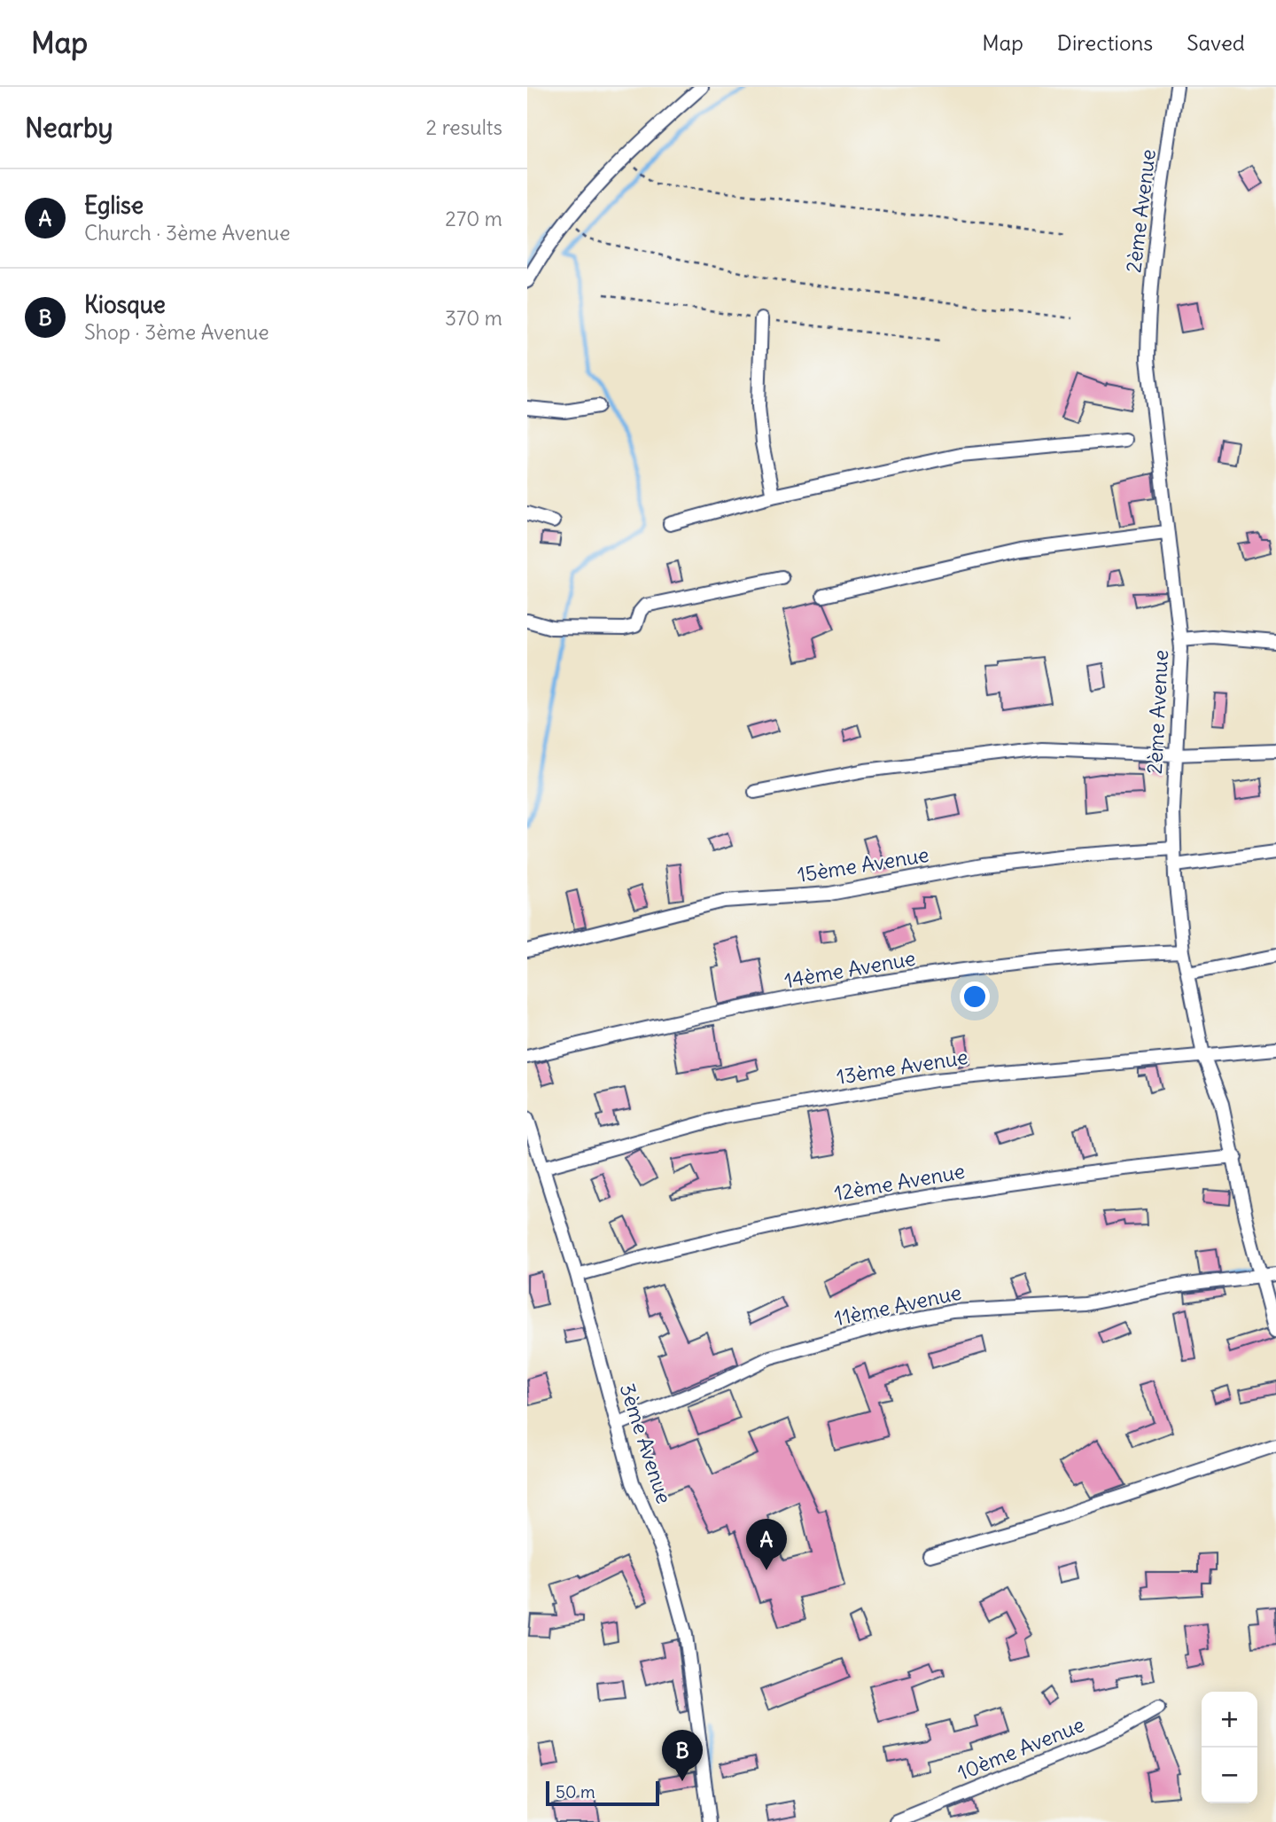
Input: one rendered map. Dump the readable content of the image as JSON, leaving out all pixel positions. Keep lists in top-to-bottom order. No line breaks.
{"streets":{"street":["2ème Avenue","15ème Avenue","14ème Avenue","13ème Avenue","12ème Avenue","11ème Avenue","3ème Avenue","10ème Avenue"]},"crossings":[["2ème Avenue","15ème Avenue"],["2ème Avenue","14ème Avenue"],["2ème Avenue","13ème Avenue"],["2ème Avenue","12ème Avenue"],["2ème Avenue","11ème Avenue"],["13ème Avenue","3ème Avenue"],["12ème Avenue","3ème Avenue"],["11ème Avenue","3ème Avenue"]],"scale_bar":"50 m","page":{"header":"Map","nav":["Map","Directions","Saved"],"heading":["Nearby","2 results"],"list":[{"mark":"A","name":"Eglise","note":"Church · 3ème Avenue","value":"270 m"},{"mark":"B","name":"Kiosque","note":"Shop · 3ème Avenue","value":"370 m"}],"pins":["A","B"],"map_buttons":["+","−"],"scale":"50 m"}}
